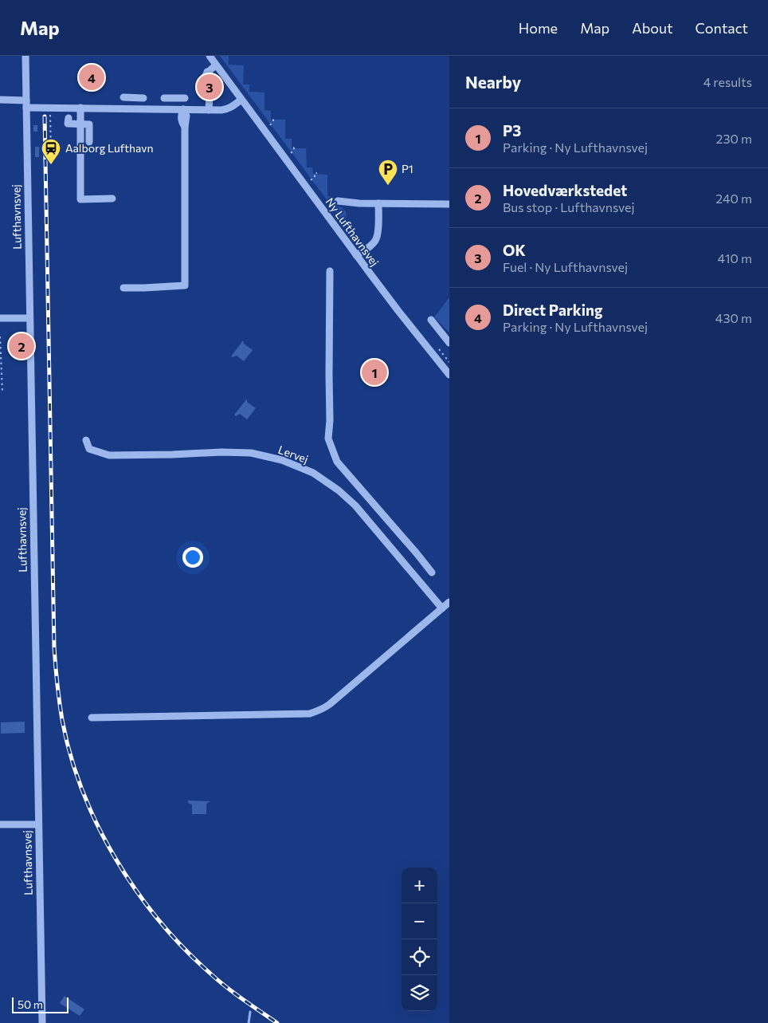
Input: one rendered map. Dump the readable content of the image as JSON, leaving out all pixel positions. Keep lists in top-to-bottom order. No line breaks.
{"streets":{"street":["Lufthavnsvej","Ny Lufthavnsvej","Lervej"]},"places":{"station":["Aalborg Lufthavn"],"parking":["P1"]},"scale_bar":"50 m","page":{"header":"Map","nav":["Home","Map","About","Contact"],"heading":["Nearby","4 results"],"pins":["4","3","2","1"],"list":[{"mark":"1","name":"P3","note":"Parking · Ny Lufthavnsvej","value":"230 m"},{"mark":"2","name":"Hovedværkstedet","note":"Bus stop · Lufthavnsvej","value":"240 m"},{"mark":"3","name":"OK","note":"Fuel · Ny Lufthavnsvej","value":"410 m"},{"mark":"4","name":"Direct Parking","note":"Parking · Ny Lufthavnsvej","value":"430 m"}],"map_buttons":["+","−"],"scale":"50 m"}}
